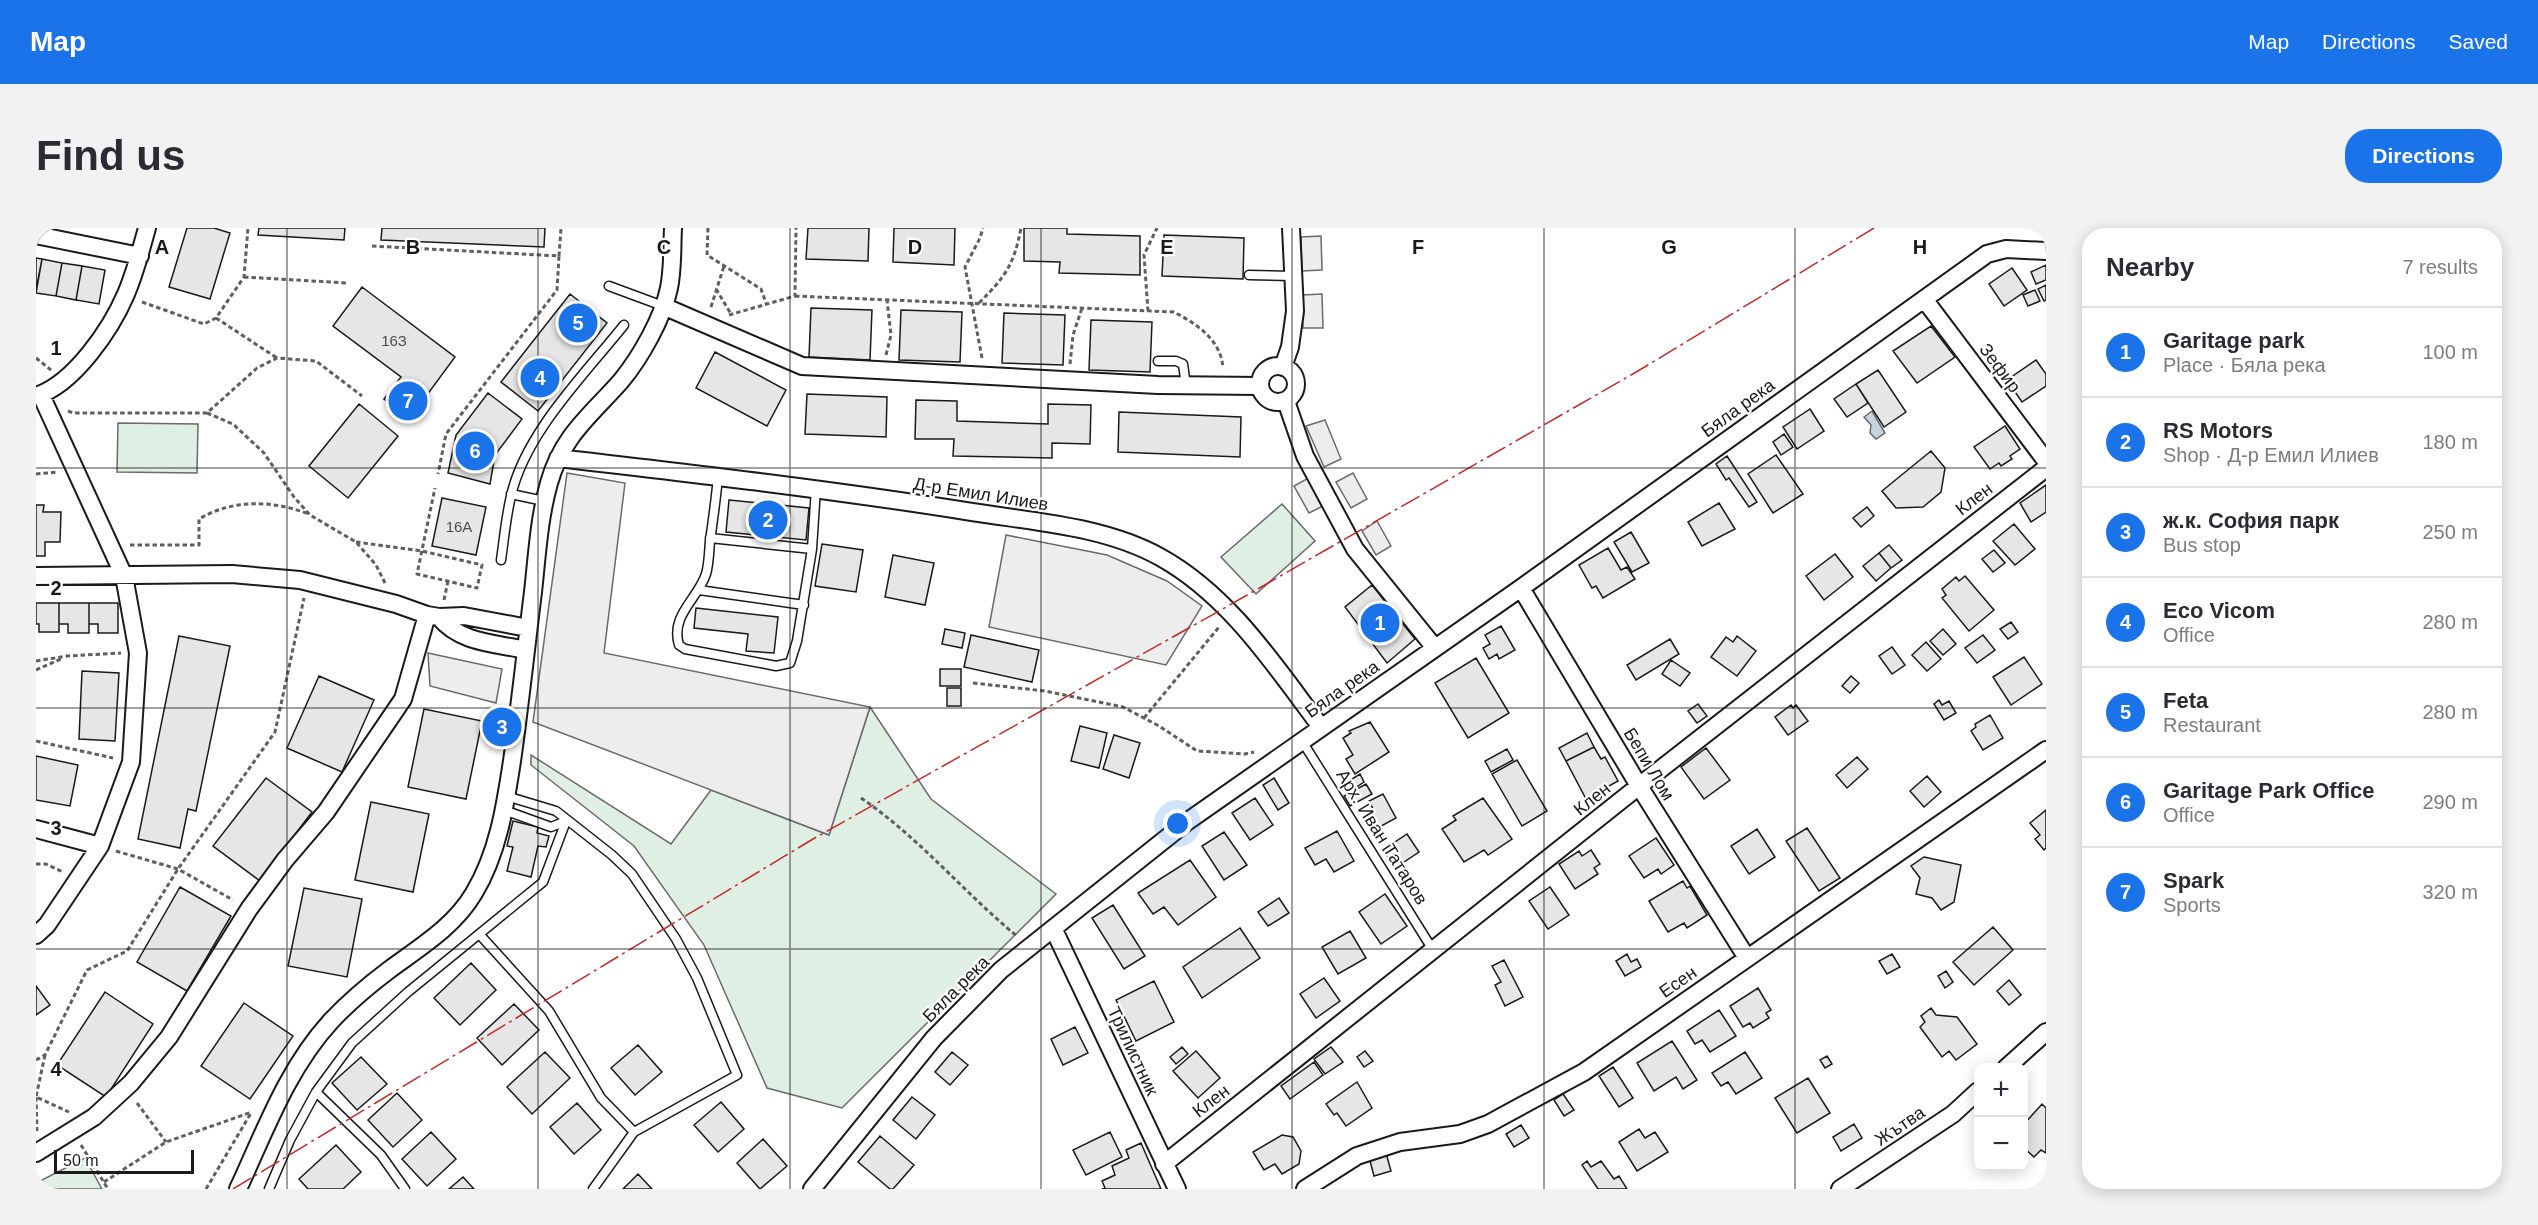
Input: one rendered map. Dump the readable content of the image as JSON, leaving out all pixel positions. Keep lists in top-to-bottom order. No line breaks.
{"streets":{"street":["Зефир","Бяла река","Д-р Емил Илиев","Клен","Бепи Лом","Есен","Трилистник","Жътва"],"lane":["Арх. Иван Татаров"]},"crossings":[["Зефир","Бяла река"],["Бяла река","Д-р Емил Илиев"],["Бяла река","Бепи Лом"],["Бяла река","Арх. Иван Татаров"],["Бяла река","Трилистник"],["Клен","Бепи Лом"],["Клен","Арх. Иван Татаров"],["Клен","Трилистник"],["Бепи Лом","Есен"]],"house_numbers":["16З","16А"],"scale_bar":"50 m","page":{"header":"Map","nav":["Map","Directions","Saved"],"buttons":"Directions","title":"Find us","heading":["Nearby","7 results"],"pins":["5","4","7","6","2","1","3"],"list":[{"mark":"1","name":"Garitage park","note":"Place · Бяла река","value":"100 m"},{"mark":"2","name":"RS Motors","note":"Shop · Д-р Емил Илиев","value":"180 m"},{"mark":"3","name":"ж.к. София парк","note":"Bus stop","value":"250 m"},{"mark":"4","name":"Eco Vicom","note":"Office","value":"280 m"},{"mark":"5","name":"Feta","note":"Restaurant","value":"280 m"},{"mark":"6","name":"Garitage Park Office","note":"Office","value":"290 m"},{"mark":"7","name":"Spark","note":"Sports","value":"320 m"}],"map_buttons":["+","−"],"scale":"50 m"},"grid":{"columns":["A","B","C","D","E","F","G","H"],"rows":["1","2","3","4"]}}
